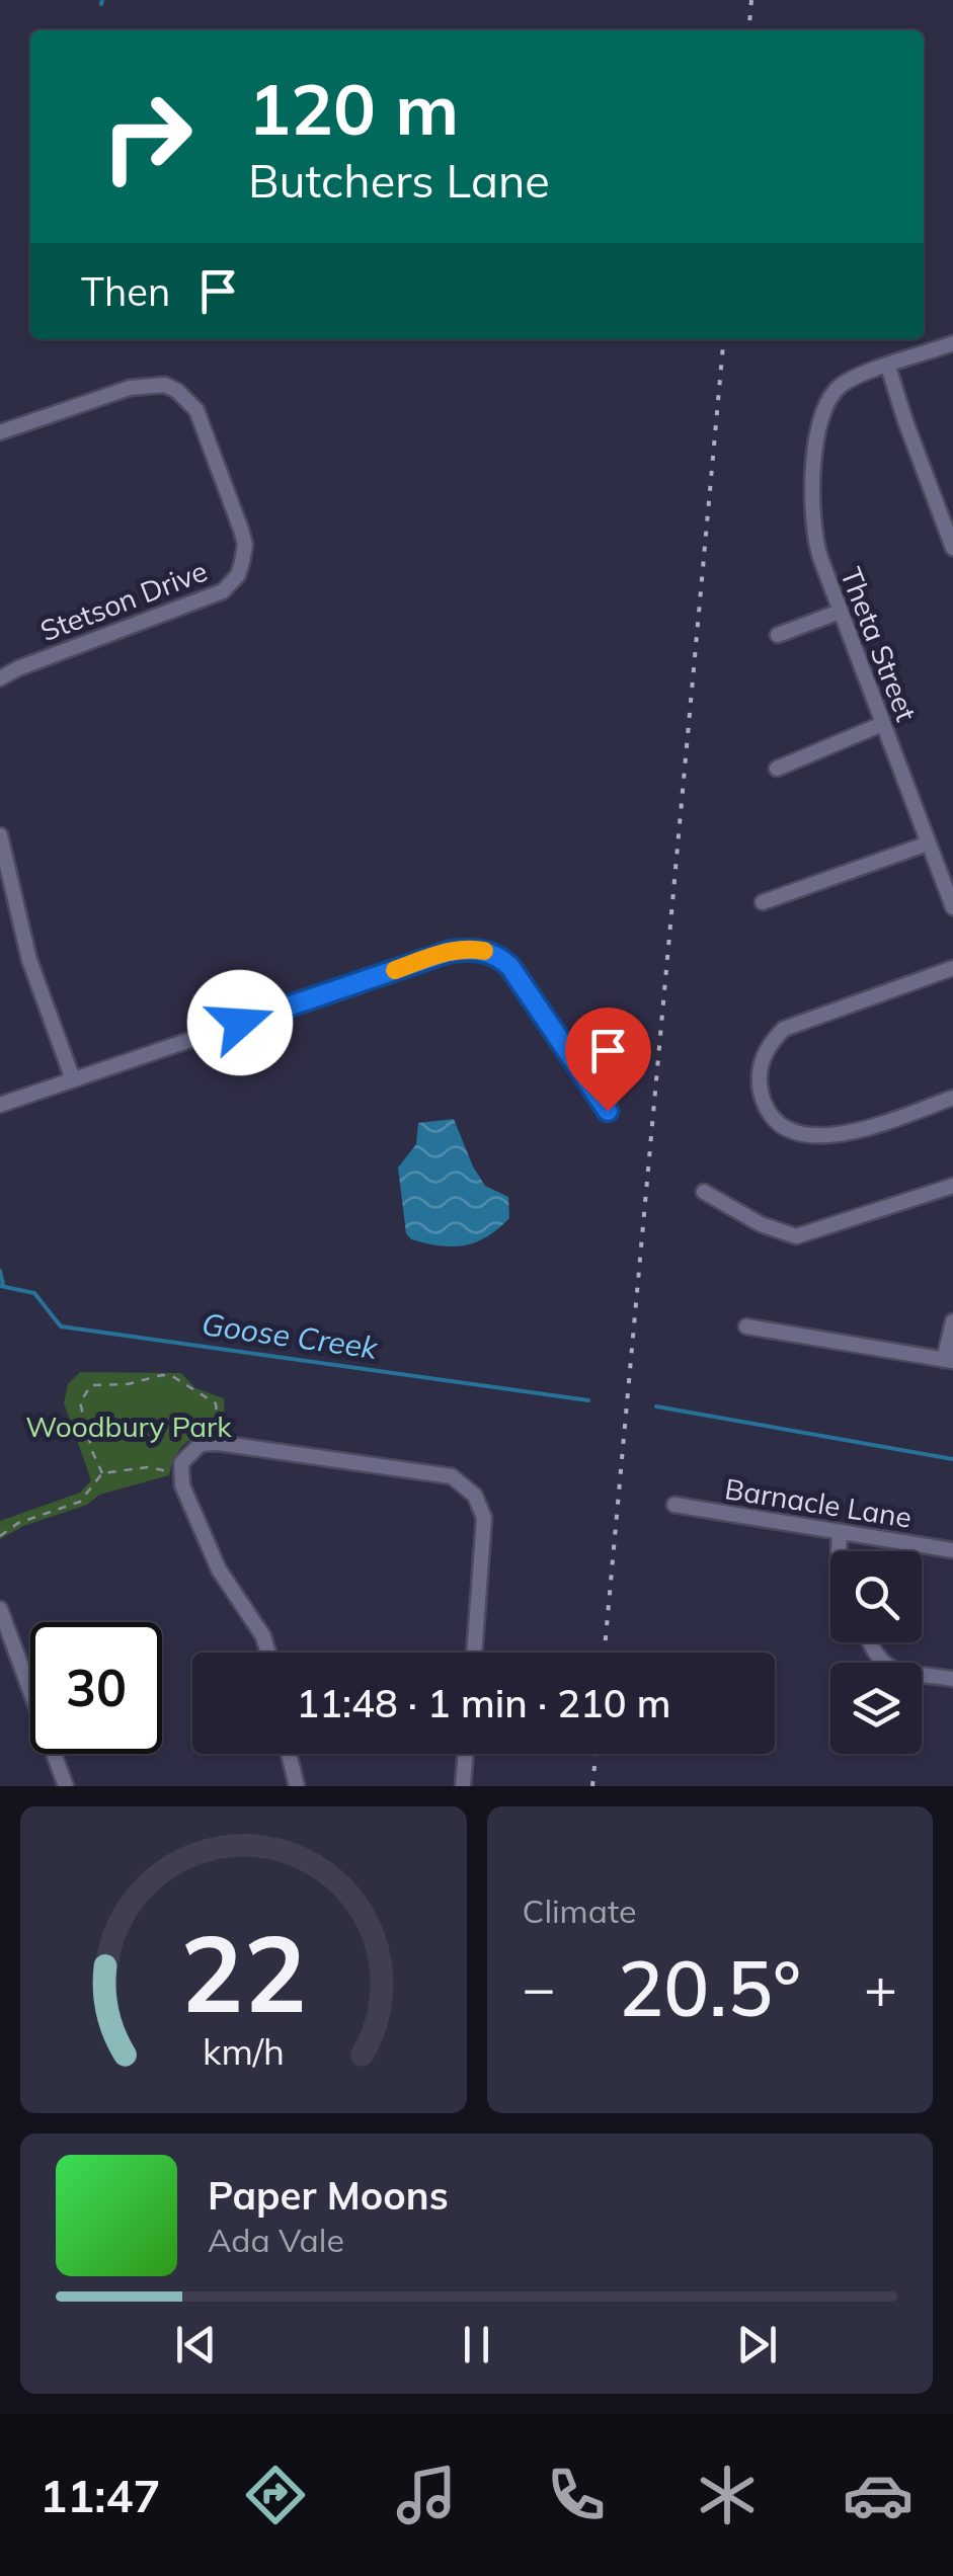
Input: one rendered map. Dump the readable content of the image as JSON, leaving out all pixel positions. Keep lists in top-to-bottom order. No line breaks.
{"streets":{"street":["Stetson Drive","Theta Street","Barnacle Lane"]},"water":["Goose Creek"],"parks":["Woodbury Park"],"page":{"turn":["120 m","Butchers Lane"],"then":"Then","limit":"30","trip":"11:48 · 1 min · 210 m","tile":"Climate","heat":["−","20.5°","+"],"song":["Paper Moons","Ada Vale"],"tabs":"11:47","gauge":["22","km/h"]}}
